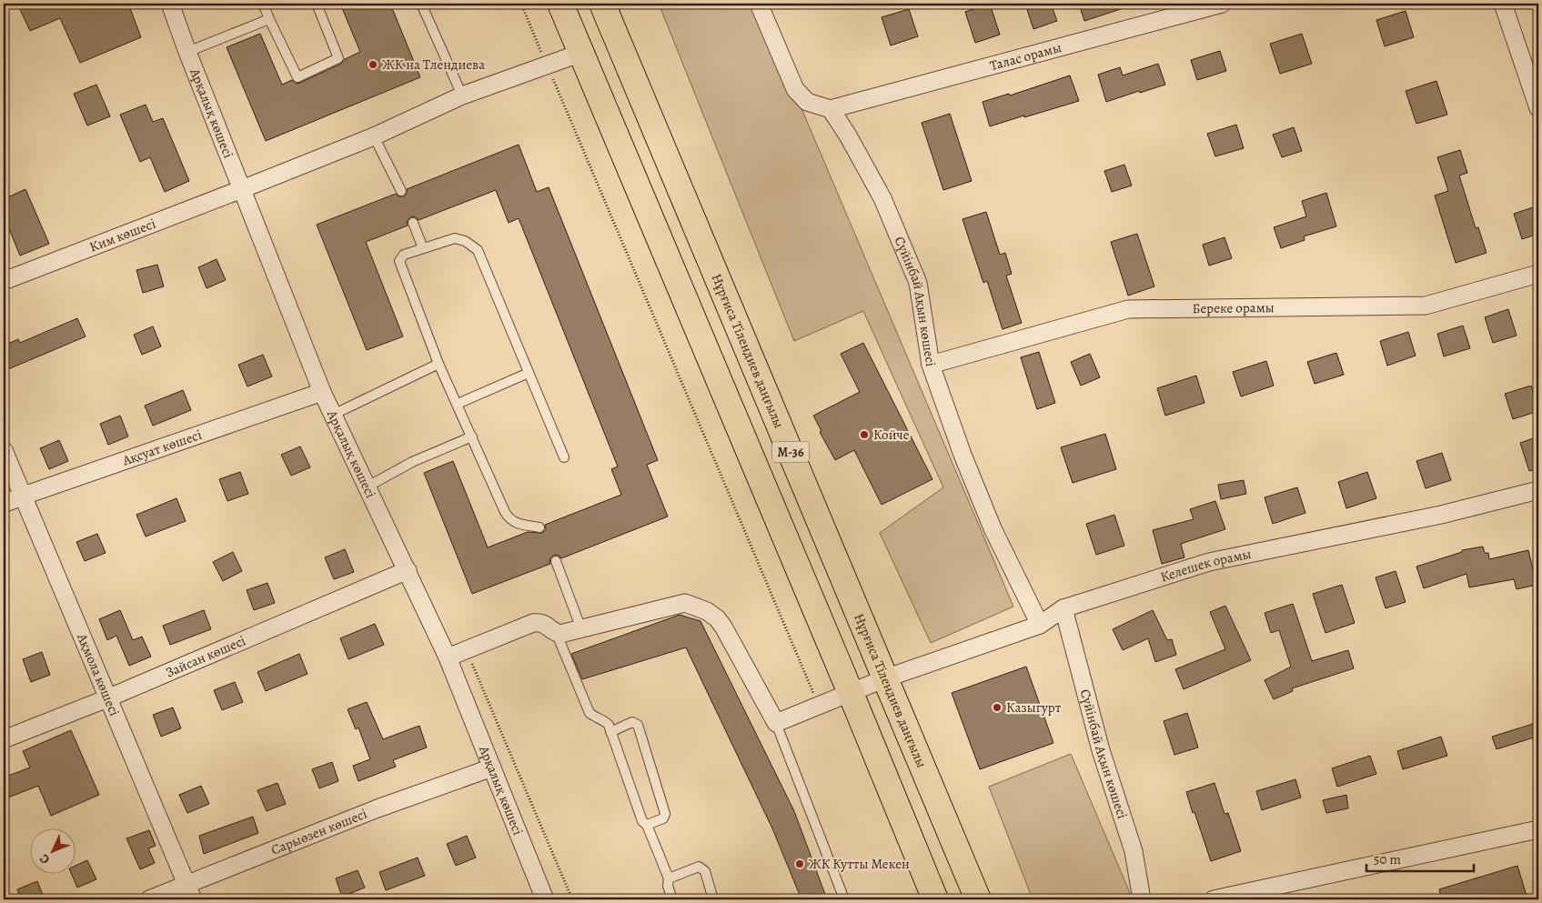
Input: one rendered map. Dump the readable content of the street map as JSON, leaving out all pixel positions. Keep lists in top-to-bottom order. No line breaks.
{"streets":{"main road":["Нұрғиса Тілендиев даңғылы","M-36"],"street":["Талас орамы","Арқалық көшесі","Ким көшесі","Сүйінбай Ақын көшесі","Береке орамы","Ақсуат көшесі","Келешек орамы","Зайсан көшесі","Ақмола көшесі","Сарыөзен көшесі"]},"crossings":[["Талас орамы","Сүйінбай Ақын көшесі"],["Арқалық көшесі","Ким көшесі"],["Арқалық көшесі","Ақсуат көшесі"],["Арқалық көшесі","Зайсан көшесі"],["Арқалық көшесі","Сарыөзен көшесі"],["Ким көшесі","M-36"],["Сүйінбай Ақын көшесі","Береке орамы"],["Сүйінбай Ақын көшесі","Келешек орамы"],["Нұрғиса Тілендиев даңғылы","Келешек орамы"],["Ақсуат көшесі","Ақмола көшесі"],["Зайсан көшесі","Ақмола көшесі"],["Ақмола көшесі","Сарыөзен көшесі"]],"places":["ЖК на Тлендиева","Койче","Казыгурт","ЖК Кутты Мекен"],"scale_bar":"50 m","north":"bottom left"}
